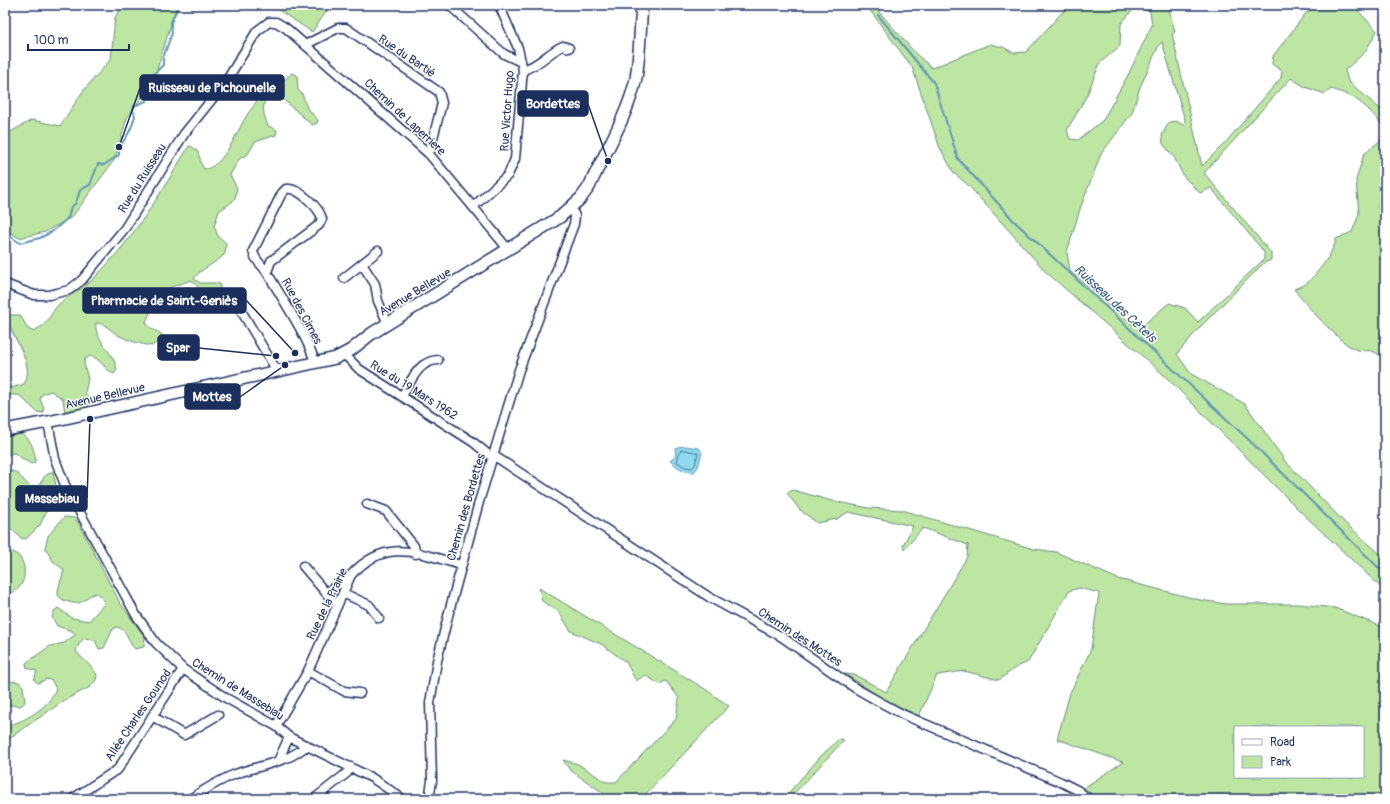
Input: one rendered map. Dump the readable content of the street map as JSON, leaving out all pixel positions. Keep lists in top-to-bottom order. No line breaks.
{"streets":{"main road":["Avenue Bellevue"],"street":["Rue du Bartié","Rue Victor Hugo","Chemin de Laperriere","Rue du Ruisseau","Rue des Cimes","Rue du 19 Mars 1962","Chemin des Bordettes","Rue de la Prairie","Chemin des Mottes","Chemin de Massebiau","Allée Charles Gounod"]},"crossings":[["Rue du Bartié","Chemin de Laperriere"],["Rue Victor Hugo","Chemin de Laperriere"],["Chemin de Laperriere","Rue du Ruisseau"],["Chemin de Laperriere","Avenue Bellevue"],["Avenue Bellevue","Rue des Cimes"],["Avenue Bellevue","Rue du 19 Mars 1962"],["Avenue Bellevue","Chemin des Bordettes"],["Avenue Bellevue","Chemin de Massebiau"],["Rue du 19 Mars 1962","Chemin des Bordettes"],["Rue du 19 Mars 1962","Chemin des Mottes"],["Chemin des Bordettes","Rue de la Prairie"],["Chemin des Bordettes","Chemin des Mottes"],["Rue de la Prairie","Chemin de Massebiau"],["Chemin de Massebiau","Allée Charles Gounod"]],"water":["Ruisseau des Cètels"],"places":["Ruisseau de Pichounelle","Bordettes","Pharmacie de Saint-Geniès","Spar","Mottes","Massebiau"],"legend":["Road","Park"],"scale_bar":"100 m"}
